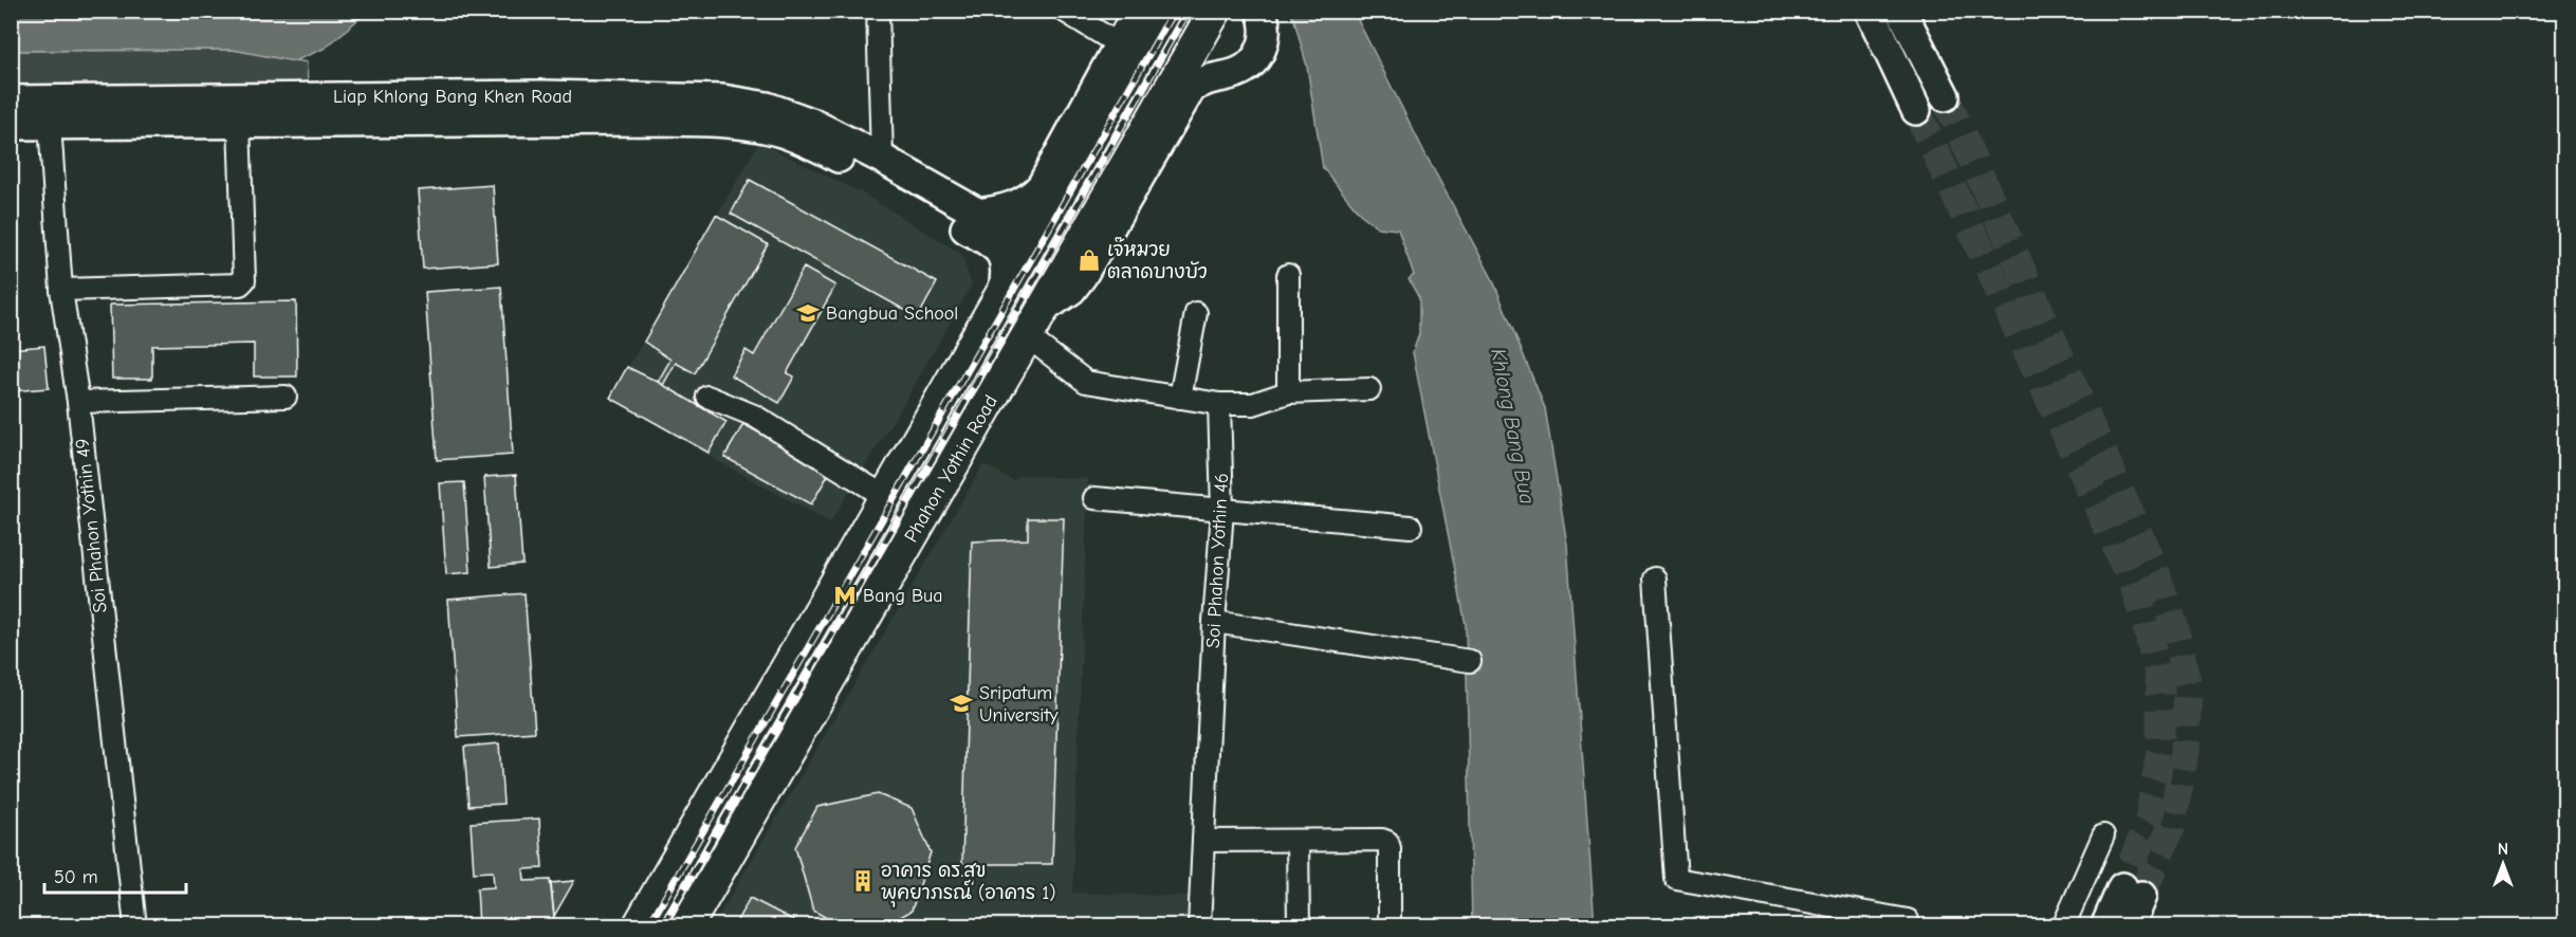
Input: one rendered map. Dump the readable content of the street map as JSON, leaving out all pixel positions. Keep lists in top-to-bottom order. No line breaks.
{"streets":{"main road":["Liap Khlong Bang Khen Road","Phahon Yothin Road"],"street":["Soi Phahon Yothin 49","Soi Phahon Yothin 46"]},"crossings":[["Liap Khlong Bang Khen Road","Soi Phahon Yothin 49"]],"water":["Khlong Bang Bua"],"places":{"shop":["เจ๊หมวย ตลาดบางบัว"],"school or university":["Bangbua School","Sripatum University"],"metro station":["Bang Bua"],"building":["อาคาร ดร.สุข พุคยาภรณ์ (อาคาร 1)"]},"scale_bar":"50 m","north":"top"}
